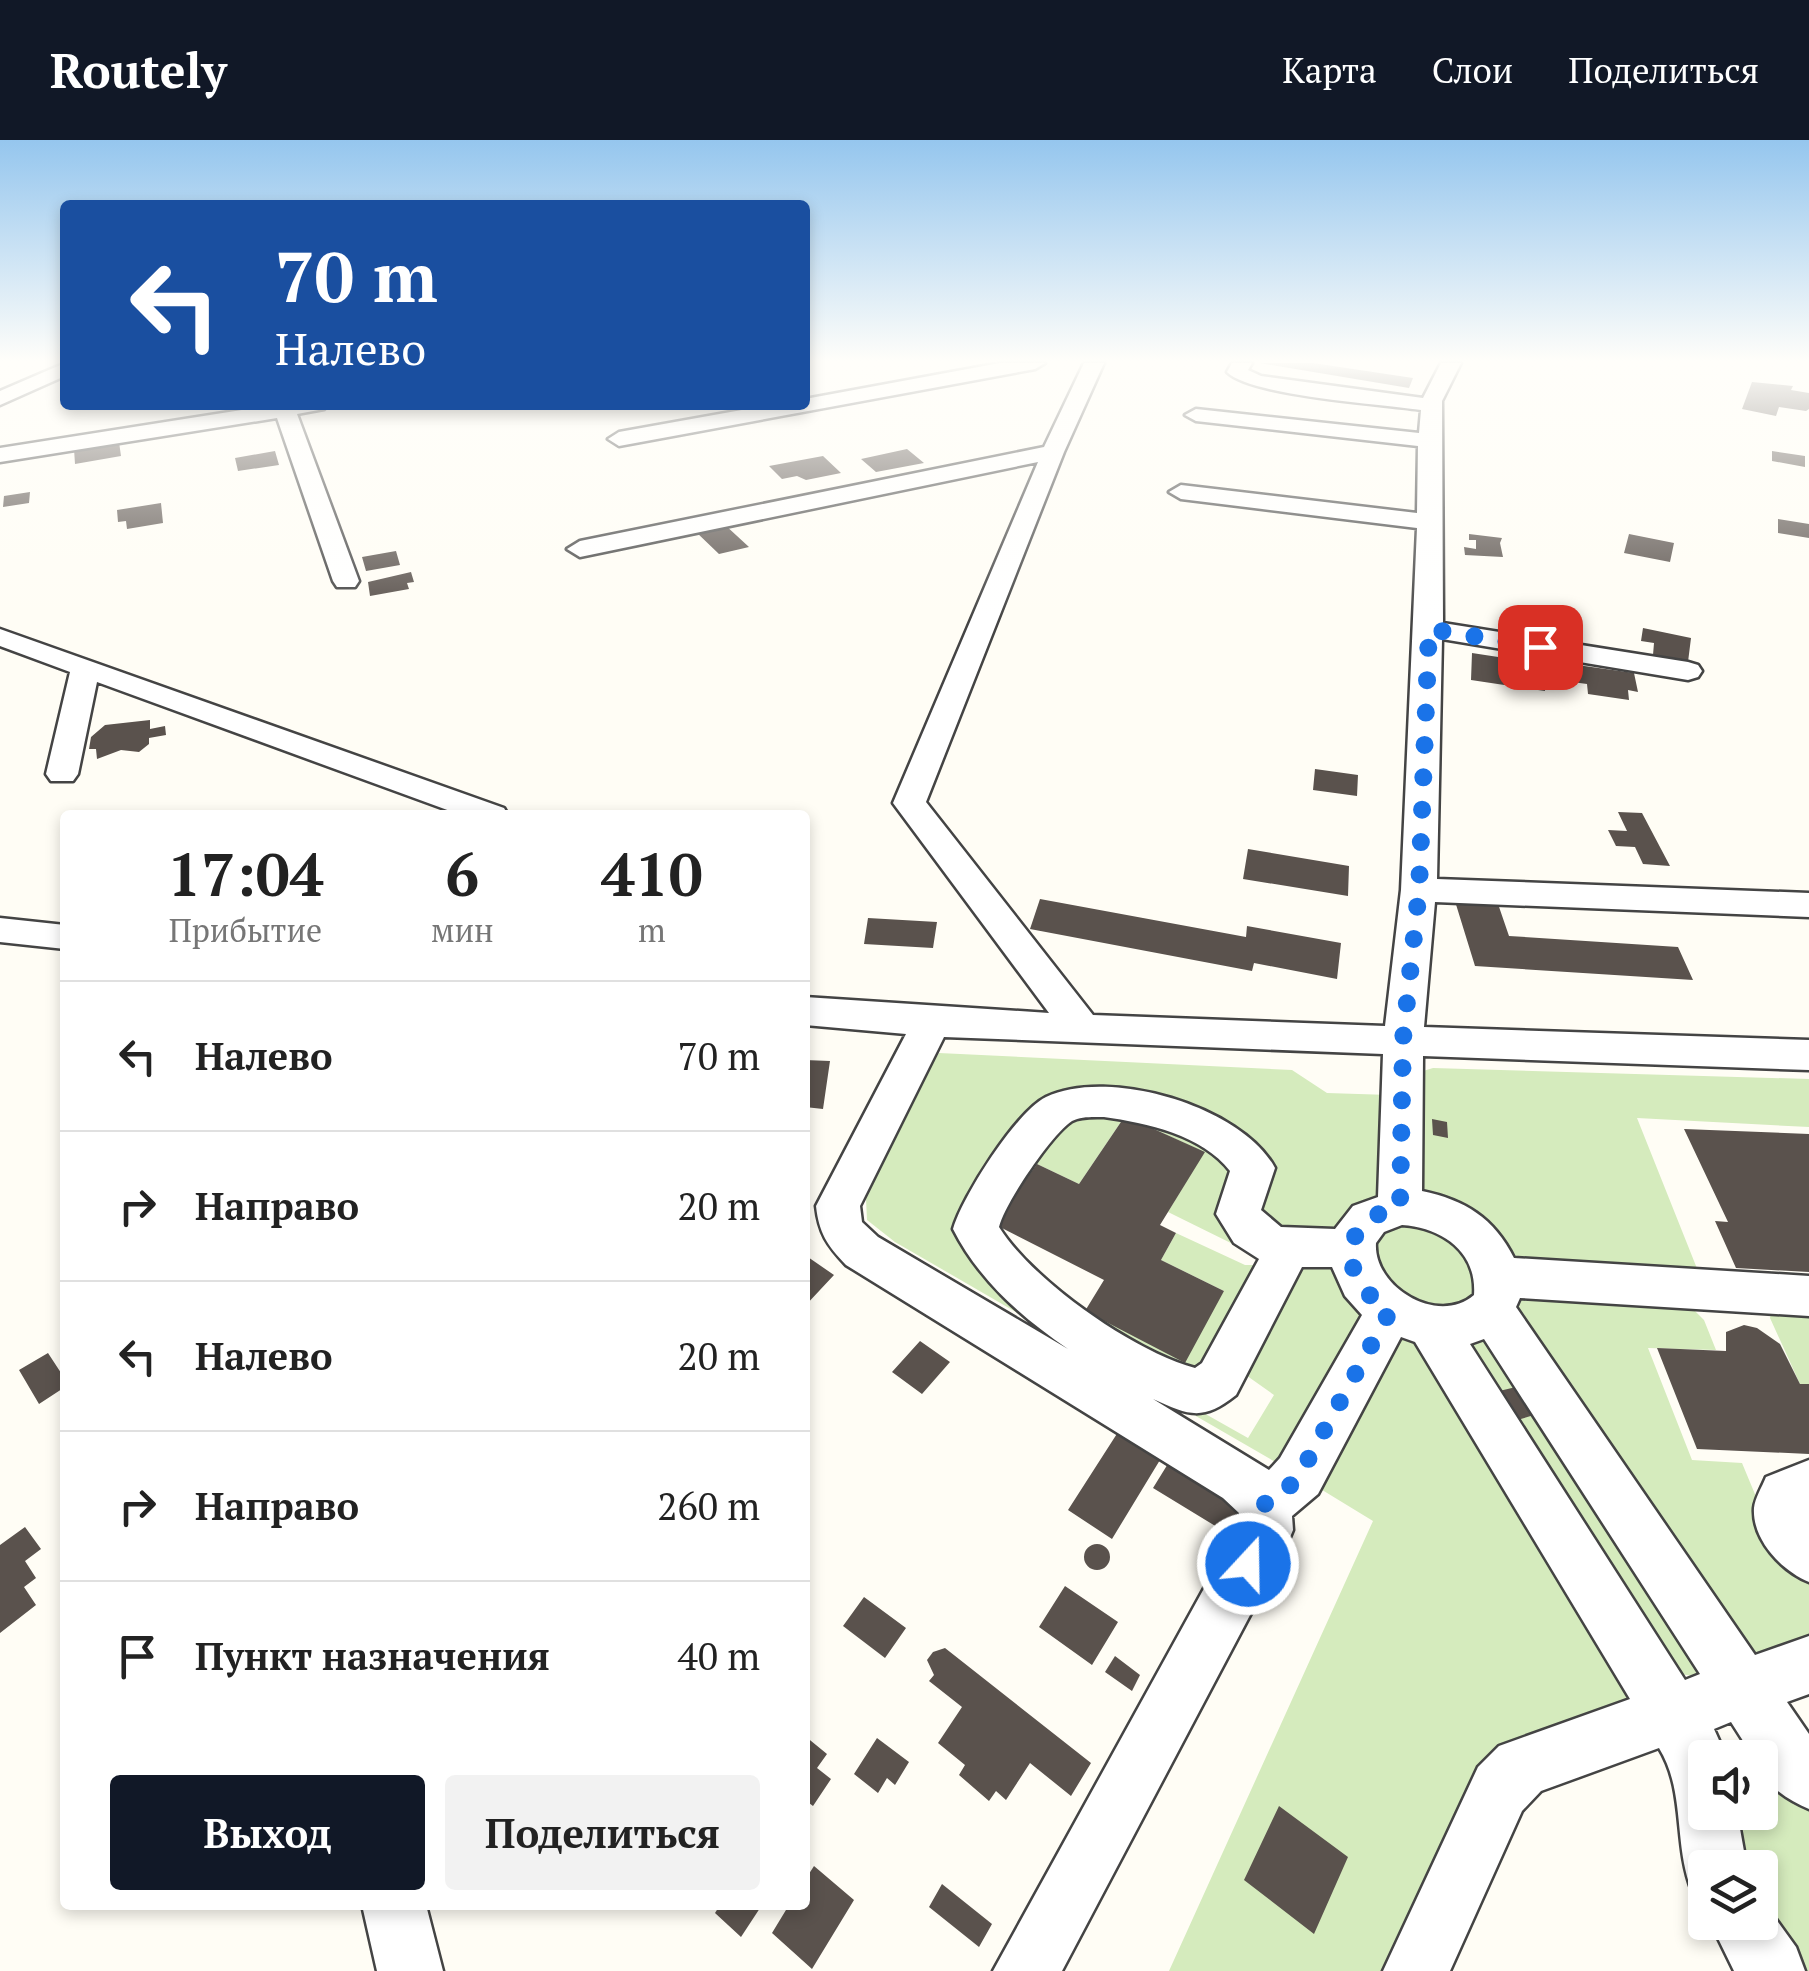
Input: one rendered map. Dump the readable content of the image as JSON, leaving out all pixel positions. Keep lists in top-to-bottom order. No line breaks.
{"page":{"header":"Routely","nav":["Карта","Слои","Поделиться"],"turn":["70 m","Налево"],"eta":["17:04","Прибытие","6","мин","410","m"],"list":[{"name":"Налево","value":"70 m"},{"name":"Направо","value":"20 m"},{"name":"Налево","value":"20 m"},{"name":"Направо","value":"260 m"},{"name":"Пункт назначения","value":"40 m"}],"buttons":["Выход","Поделиться"]}}
